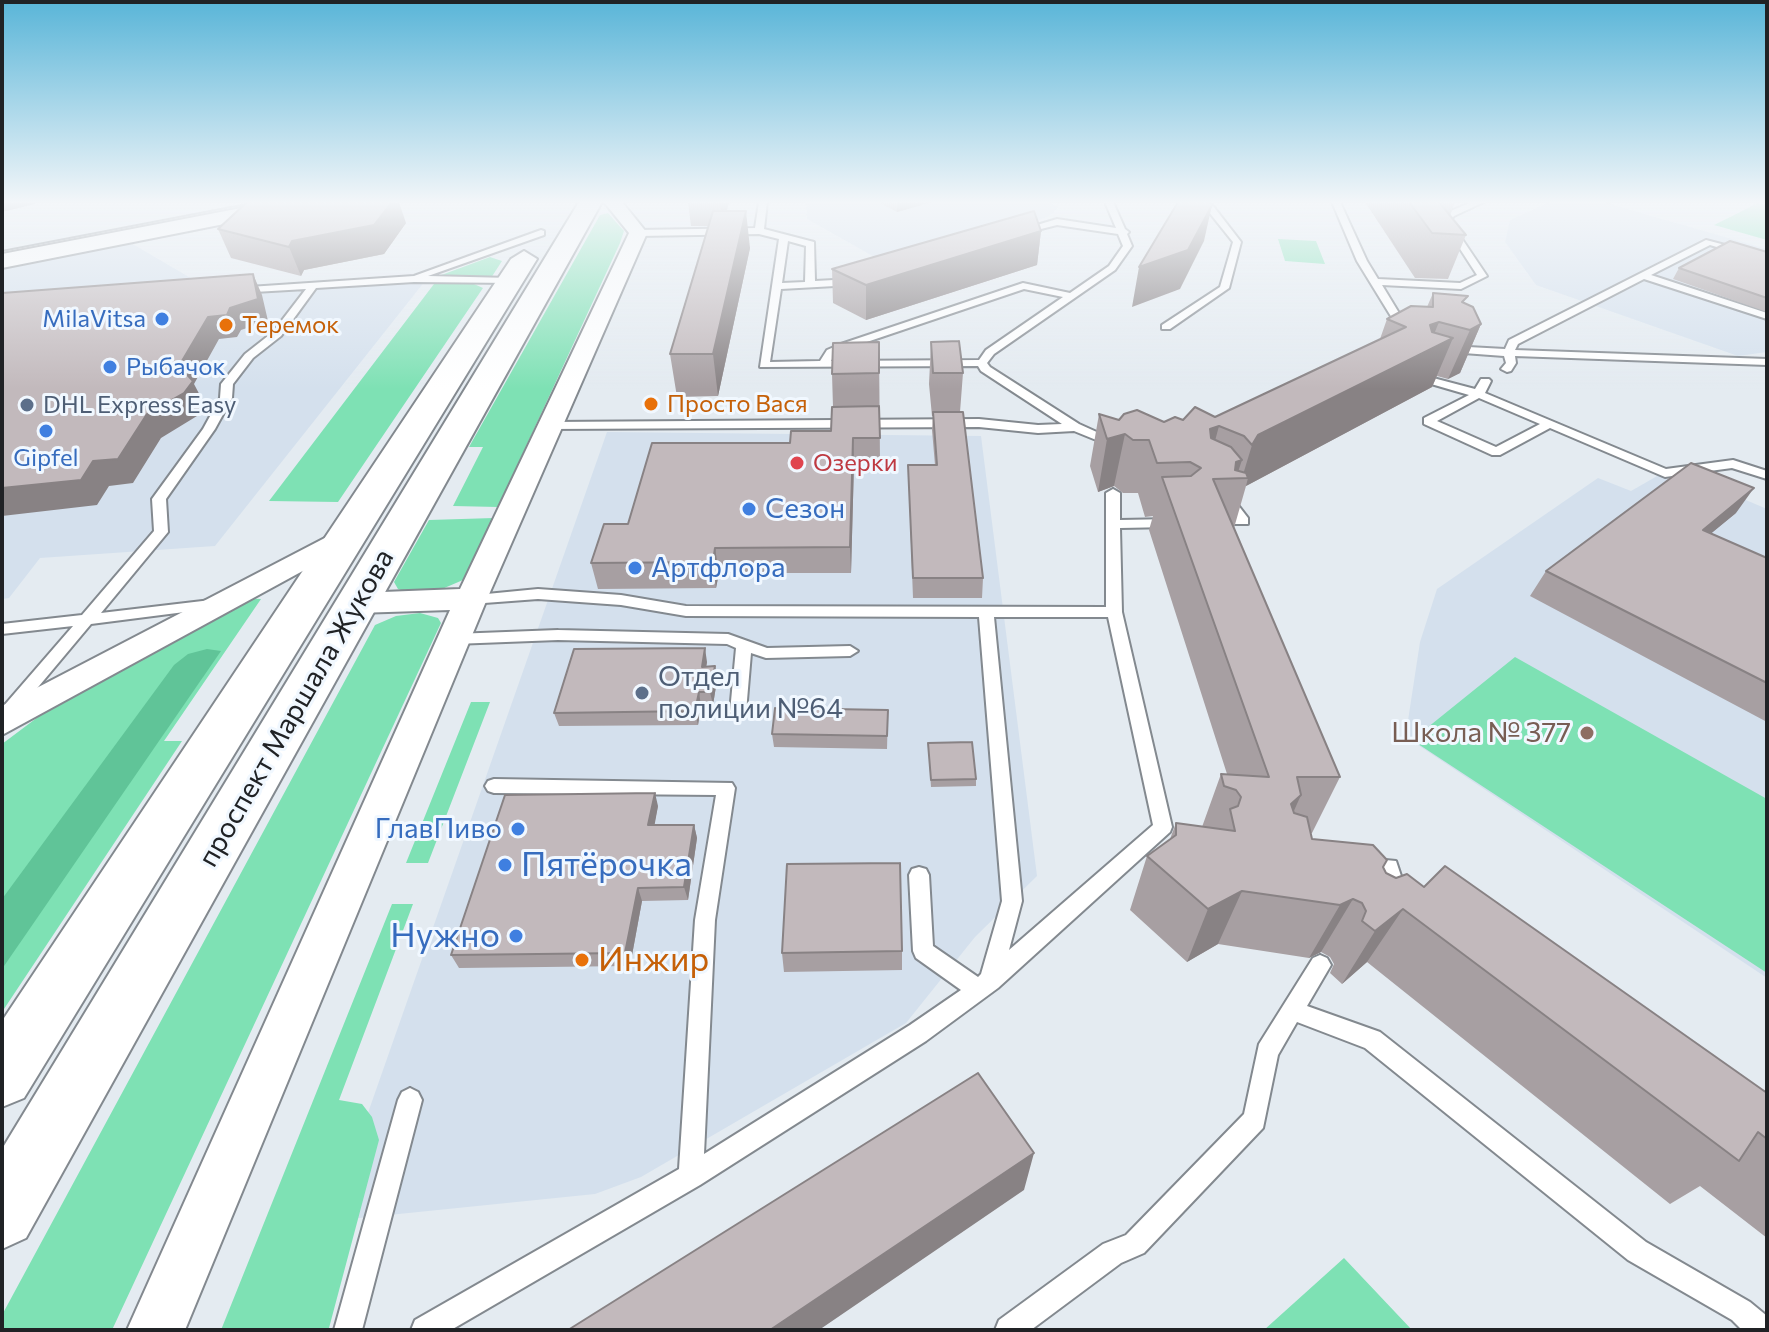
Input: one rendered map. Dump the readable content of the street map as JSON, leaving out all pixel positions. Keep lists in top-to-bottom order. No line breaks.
{"streets":{"main road":["проспект Маршала Жукова"]},"places":["MilaVitsa","Теремок","Рыбачок","Просто Вася","DHL Express Easy","Gipfel","Озерки","Сезон","Артфлора","Отдел полиции №64","Школа № 377","ГлавПиво","Пятёрочка","Нужно","Инжир"]}
